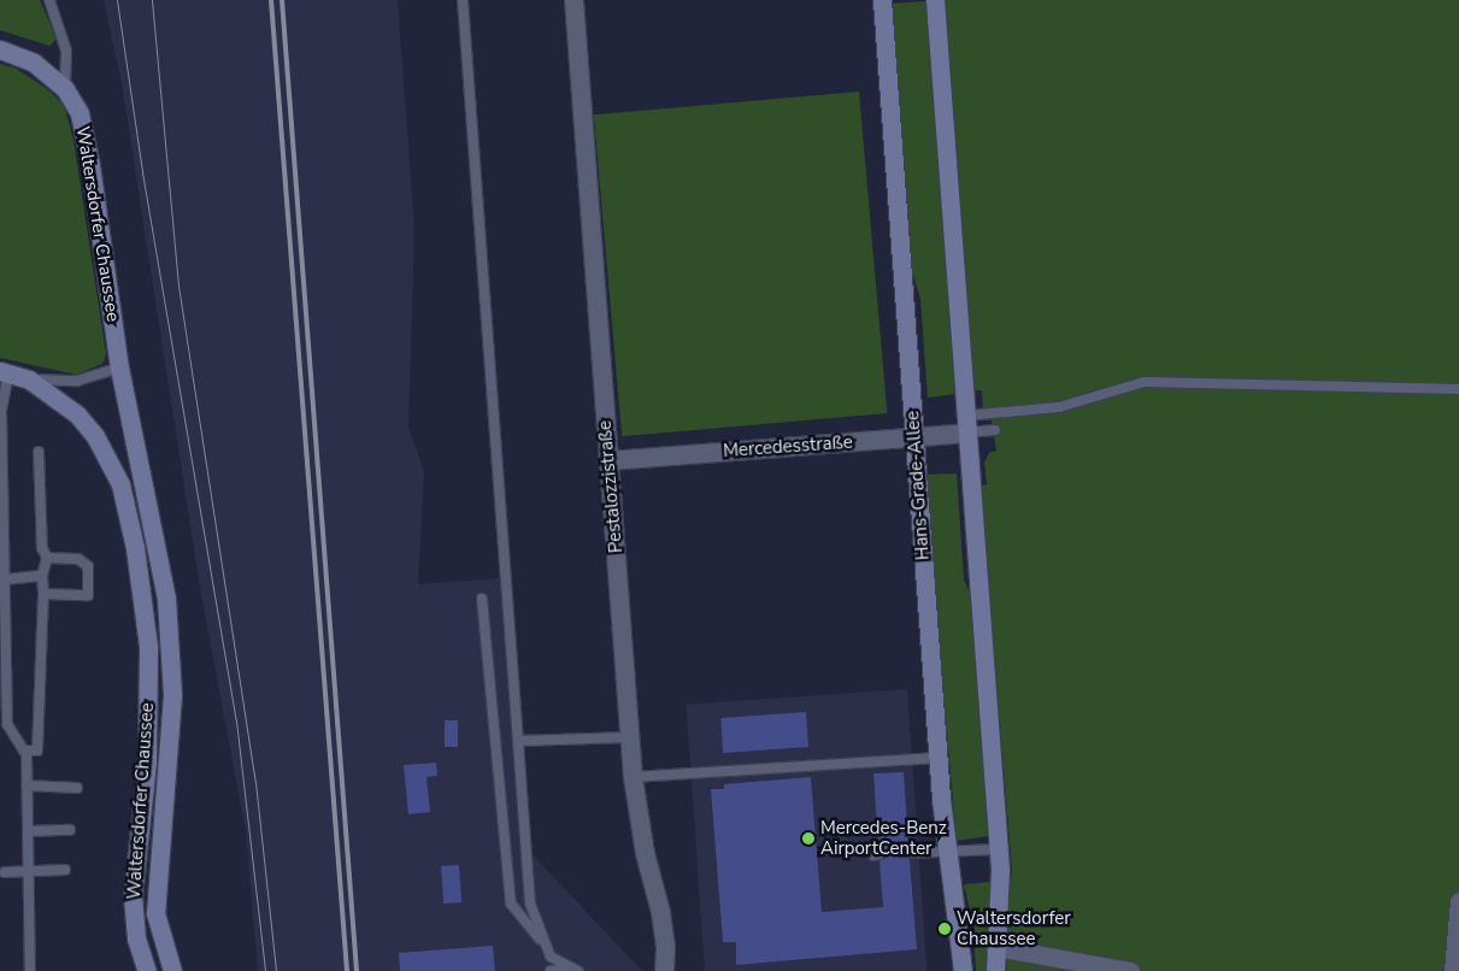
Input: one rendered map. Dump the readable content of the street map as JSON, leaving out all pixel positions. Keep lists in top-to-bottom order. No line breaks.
{"streets":{"street":["Waltersdorfer Chaussee","Mercedesstraße","Hans-Grade-Allee","Pestalozzistraße"]},"crossings":[["Mercedesstraße","Hans-Grade-Allee"],["Mercedesstraße","Pestalozzistraße"]],"places":["Mercedes-Benz AirportCenter","Waltersdorfer Chaussee"]}
